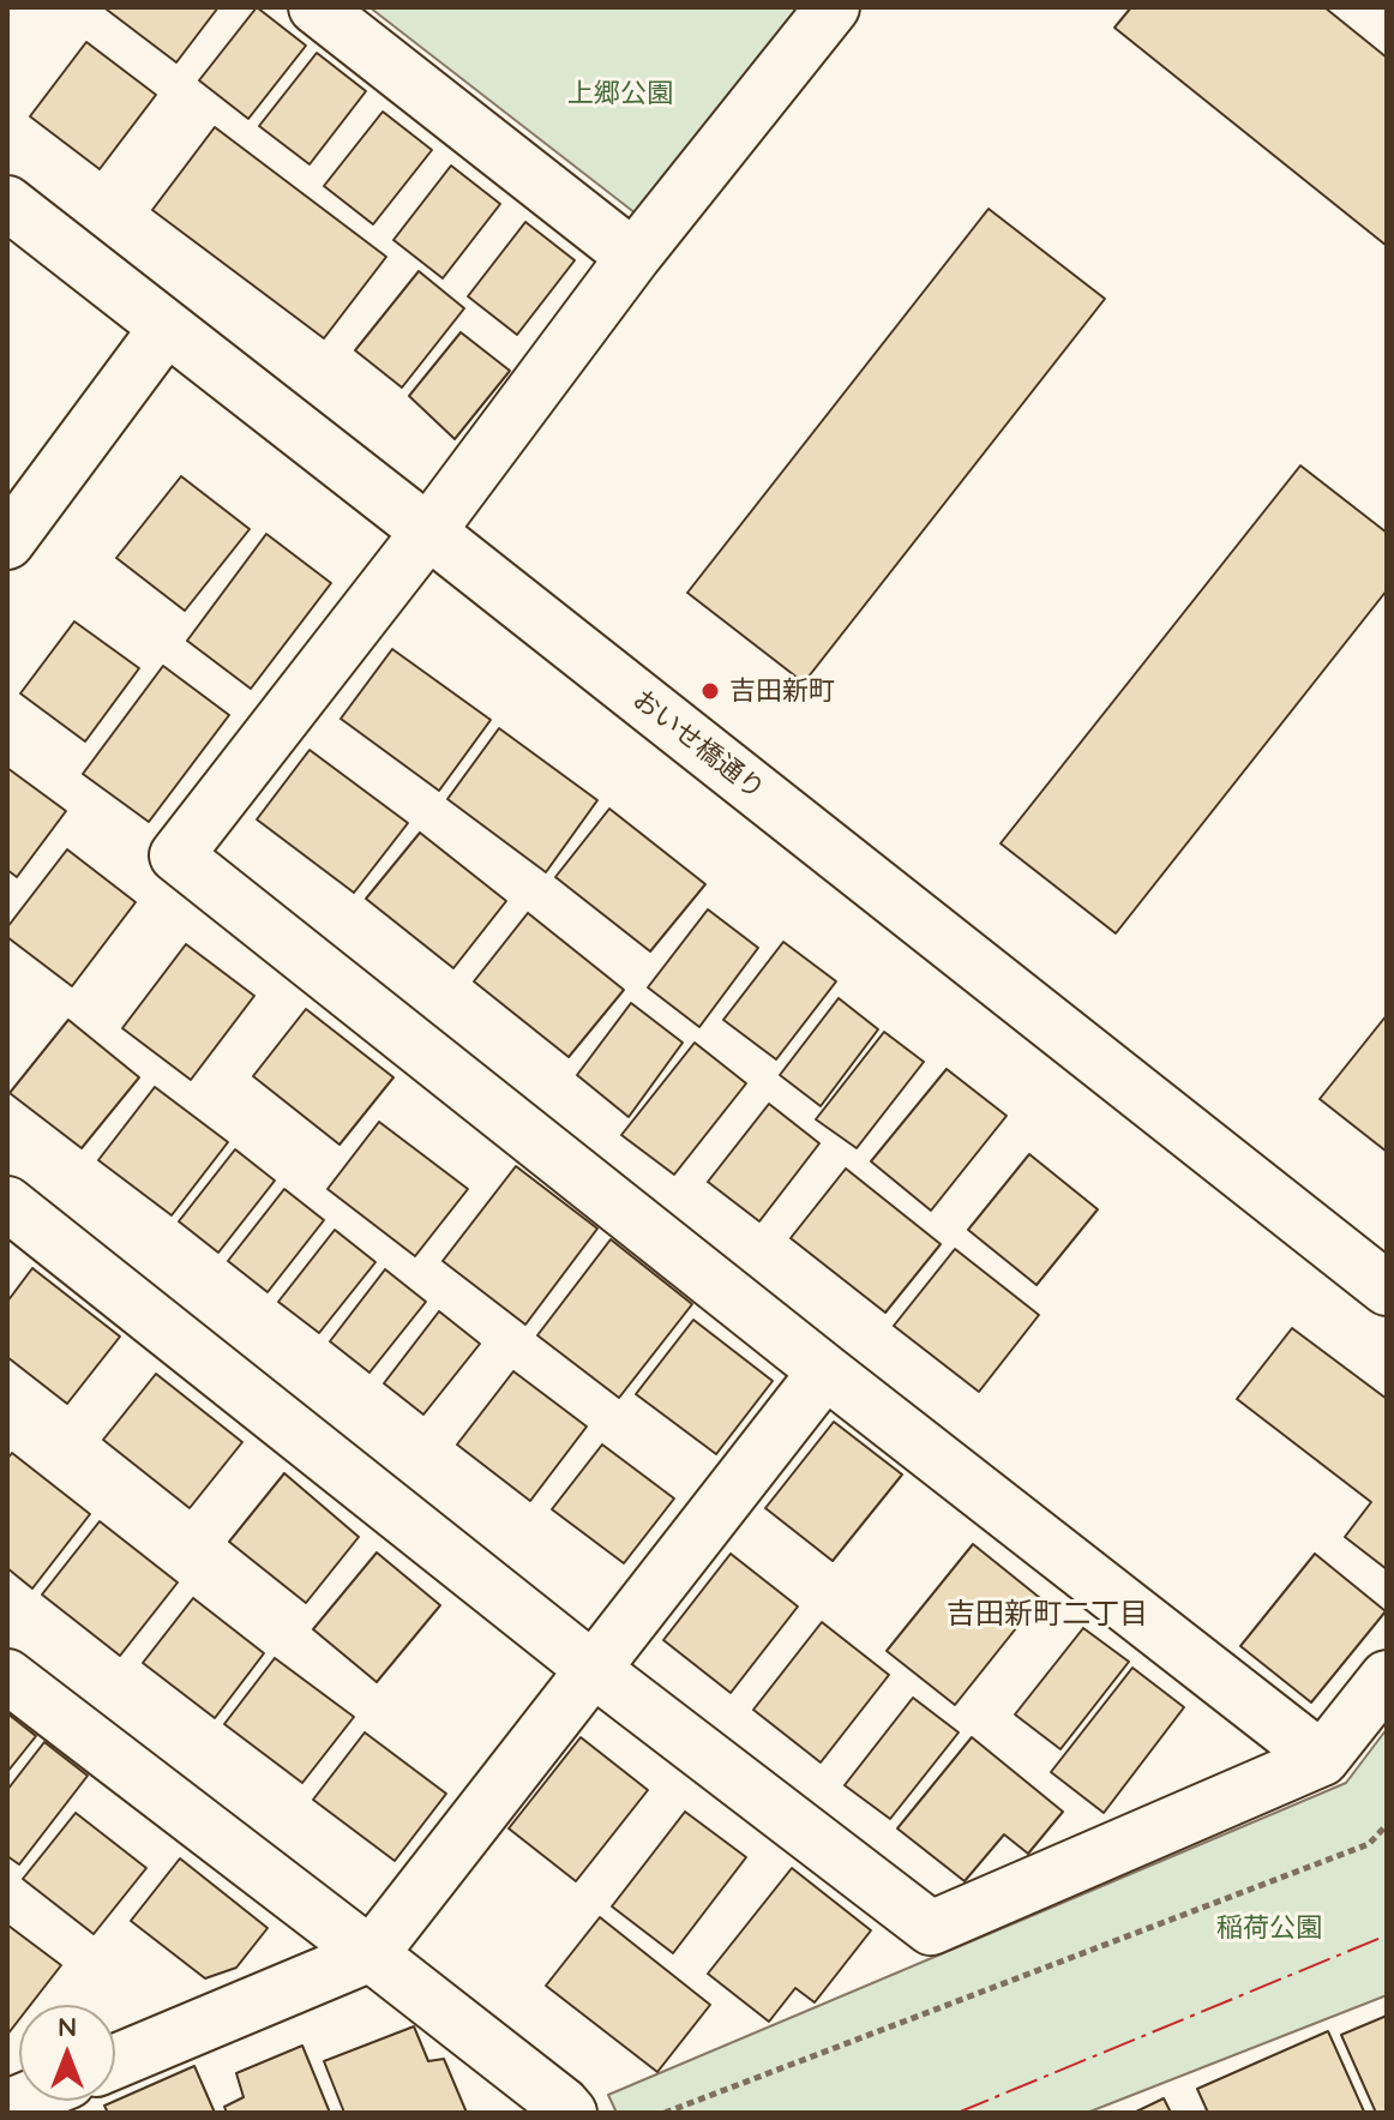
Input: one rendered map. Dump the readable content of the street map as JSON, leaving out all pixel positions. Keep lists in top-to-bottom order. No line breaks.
{"streets":{"street":["おいせ橋通り"]},"districts":["吉田新町二丁目"],"parks":["上郷公園","稲荷公園"],"places":["吉田新町"],"north":"top"}
